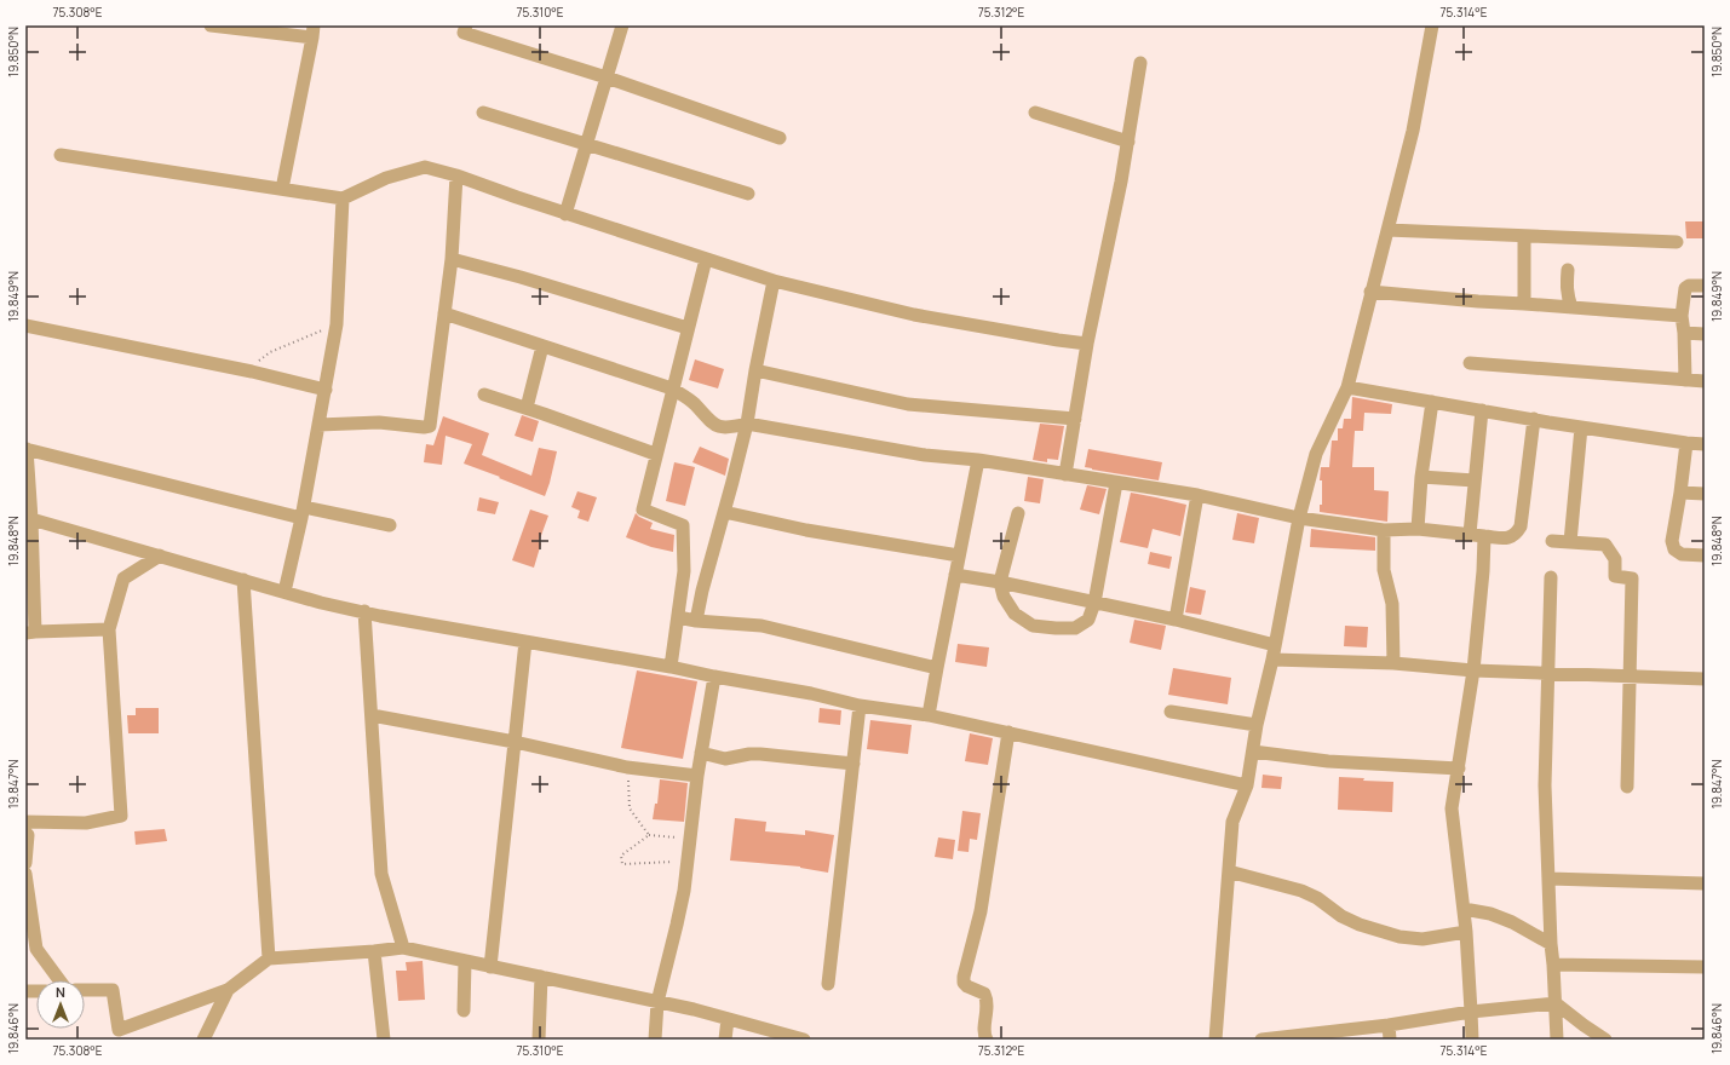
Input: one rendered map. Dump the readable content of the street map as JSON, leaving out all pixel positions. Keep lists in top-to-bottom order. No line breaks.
{"north":"top","coordinates":["75.308°E","75.310°E","75.312°E","75.314°E","19.850°N","19.849°N","19.848°N","19.847°N","19.846°N"]}
